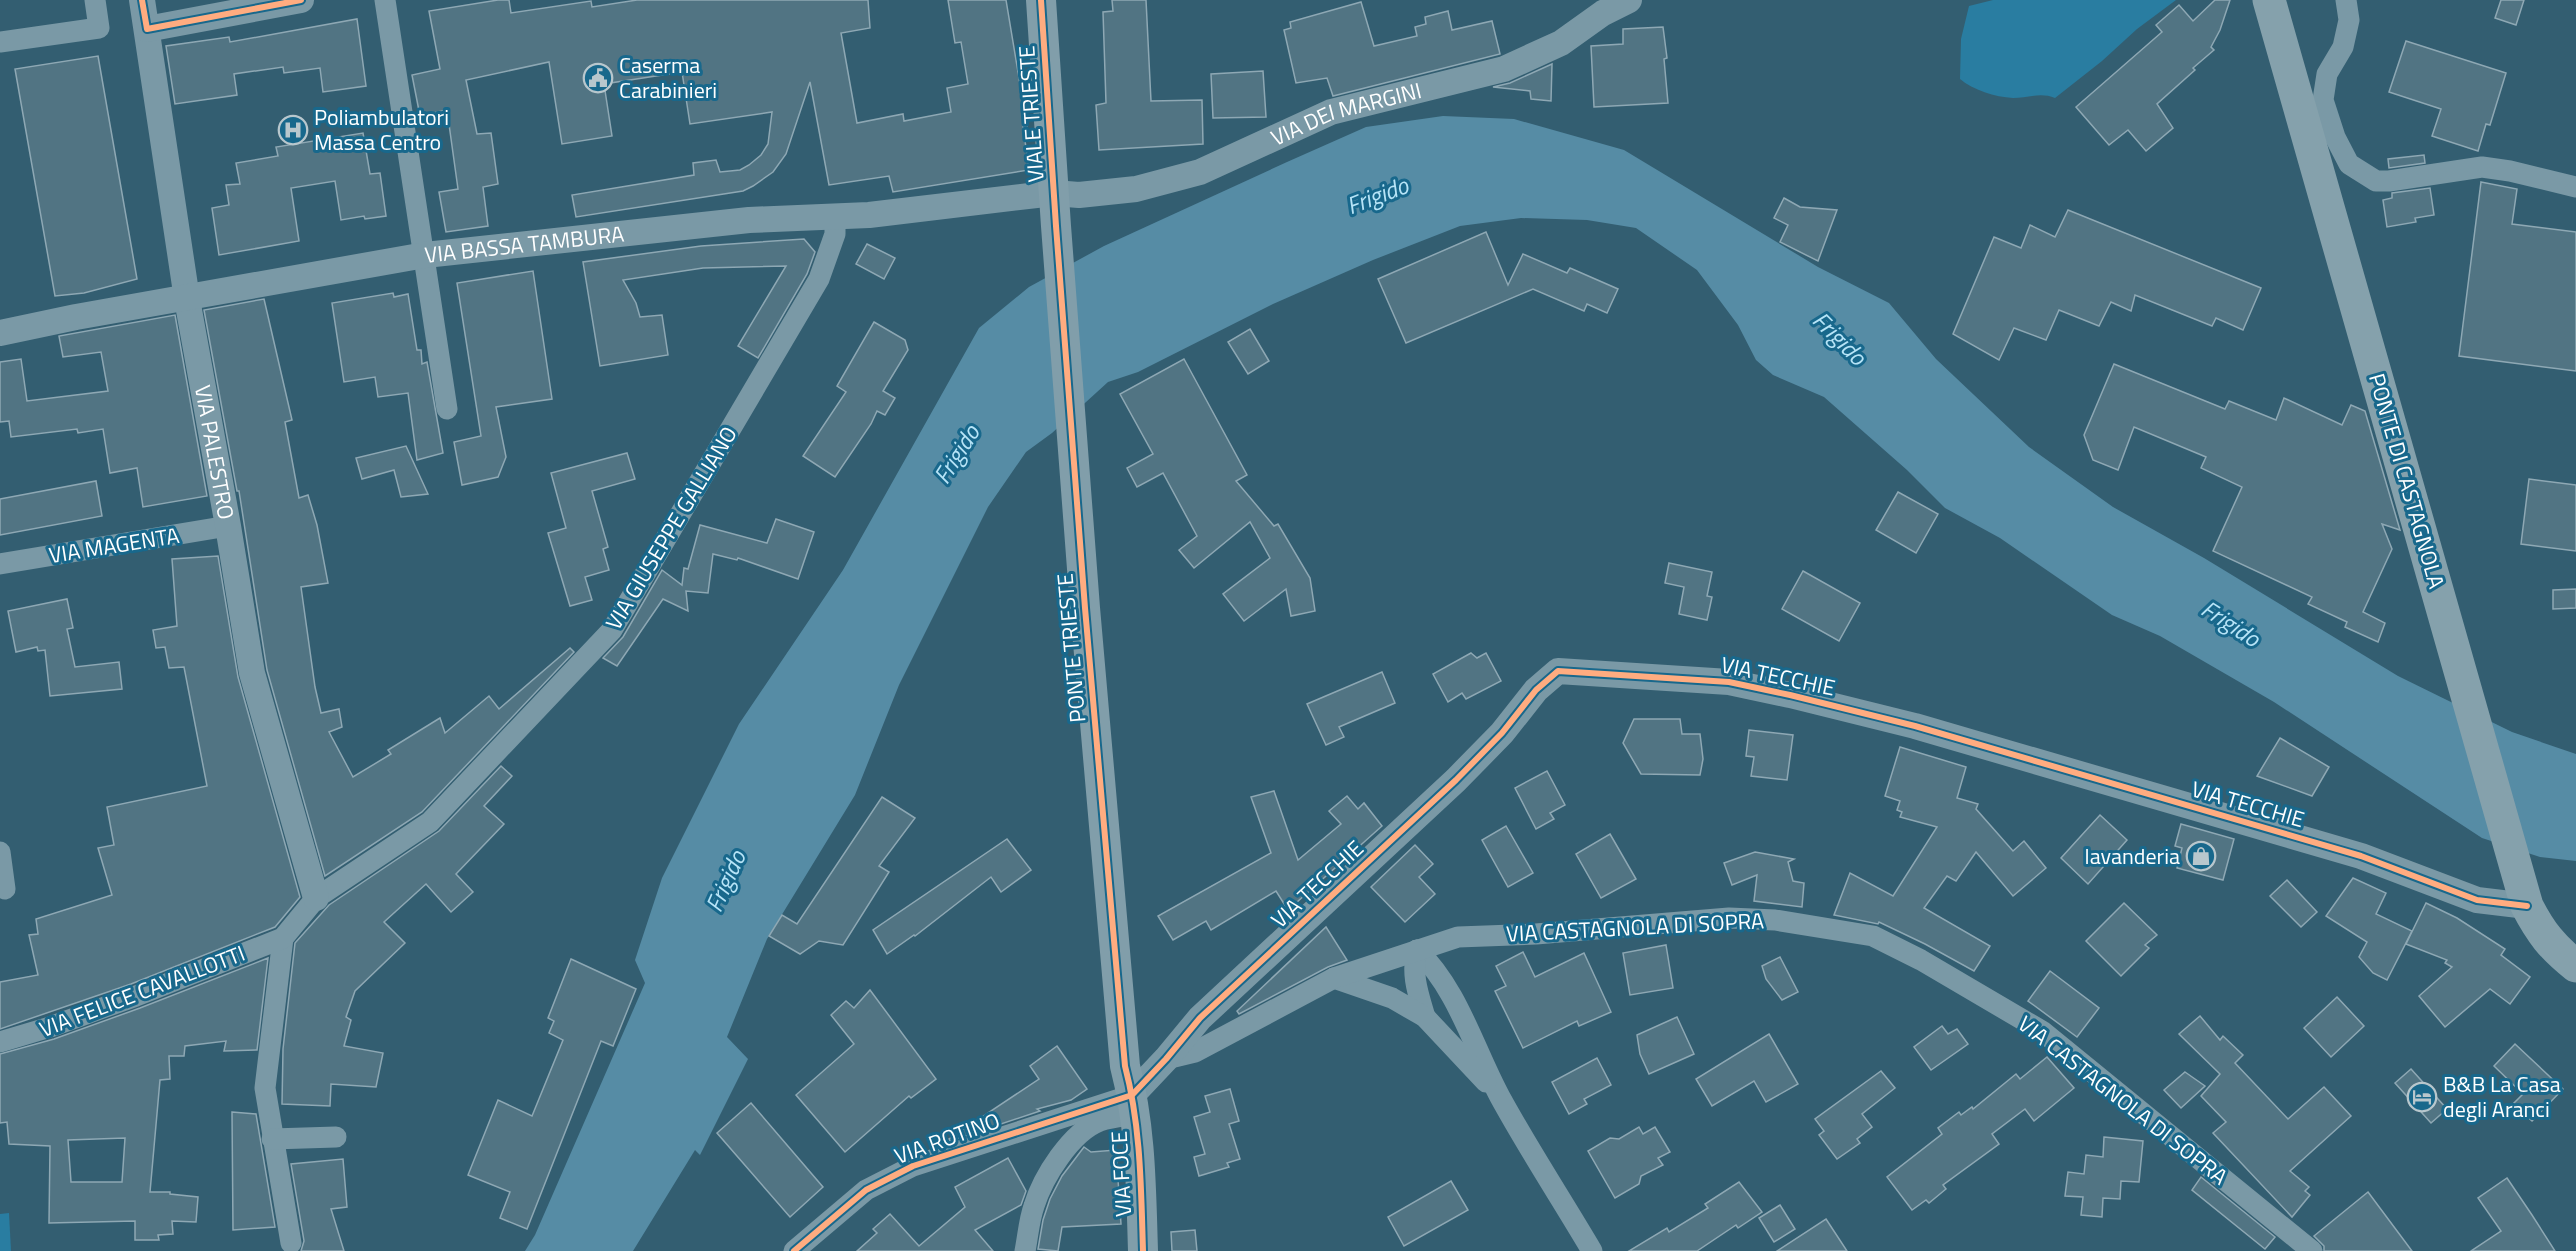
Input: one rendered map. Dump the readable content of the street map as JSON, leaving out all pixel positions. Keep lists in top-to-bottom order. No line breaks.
{"streets":{"main road":["VIALE TRIESTE","PONTE DI CASTAGNOLA","PONTE TRIESTE","VIA FOCE"],"street":["VIA DEI MARGINI","VIA BASSA TAMBURA","VIA PALESTRO","VIA GIUSEPPE GALLIANO","VIA MAGENTA","VIA TECCHIE","VIA CASTAGNOLA DI SOPRA","VIA FELICE CAVALLOTTI","VIA ROTINO"]},"crossings":[["VIALE TRIESTE","VIA DEI MARGINI"],["VIALE TRIESTE","VIA BASSA TAMBURA"],["VIALE TRIESTE","PONTE TRIESTE"],["VIA DEI MARGINI","VIA BASSA TAMBURA"],["VIA BASSA TAMBURA","VIA PALESTRO"],["VIA BASSA TAMBURA","VIA GIUSEPPE GALLIANO"],["VIA PALESTRO","VIA GIUSEPPE GALLIANO"],["VIA PALESTRO","VIA MAGENTA"],["PONTE DI CASTAGNOLA","VIA TECCHIE"],["VIA GIUSEPPE GALLIANO","VIA FELICE CAVALLOTTI"],["PONTE TRIESTE","VIA TECCHIE"],["PONTE TRIESTE","VIA ROTINO"],["PONTE TRIESTE","VIA FOCE"],["VIA TECCHIE","VIA CASTAGNOLA DI SOPRA"],["VIA TECCHIE","VIA ROTINO"],["VIA TECCHIE","VIA FOCE"],["VIA ROTINO","VIA FOCE"]],"water":["Frigido"],"places":{"public building":["Caserma Carabinieri"],"hospital":["Poliambulatori Massa Centro"],"shop":["lavanderia"],"hotel":["B&B La Casa degli Aranci"]}}
